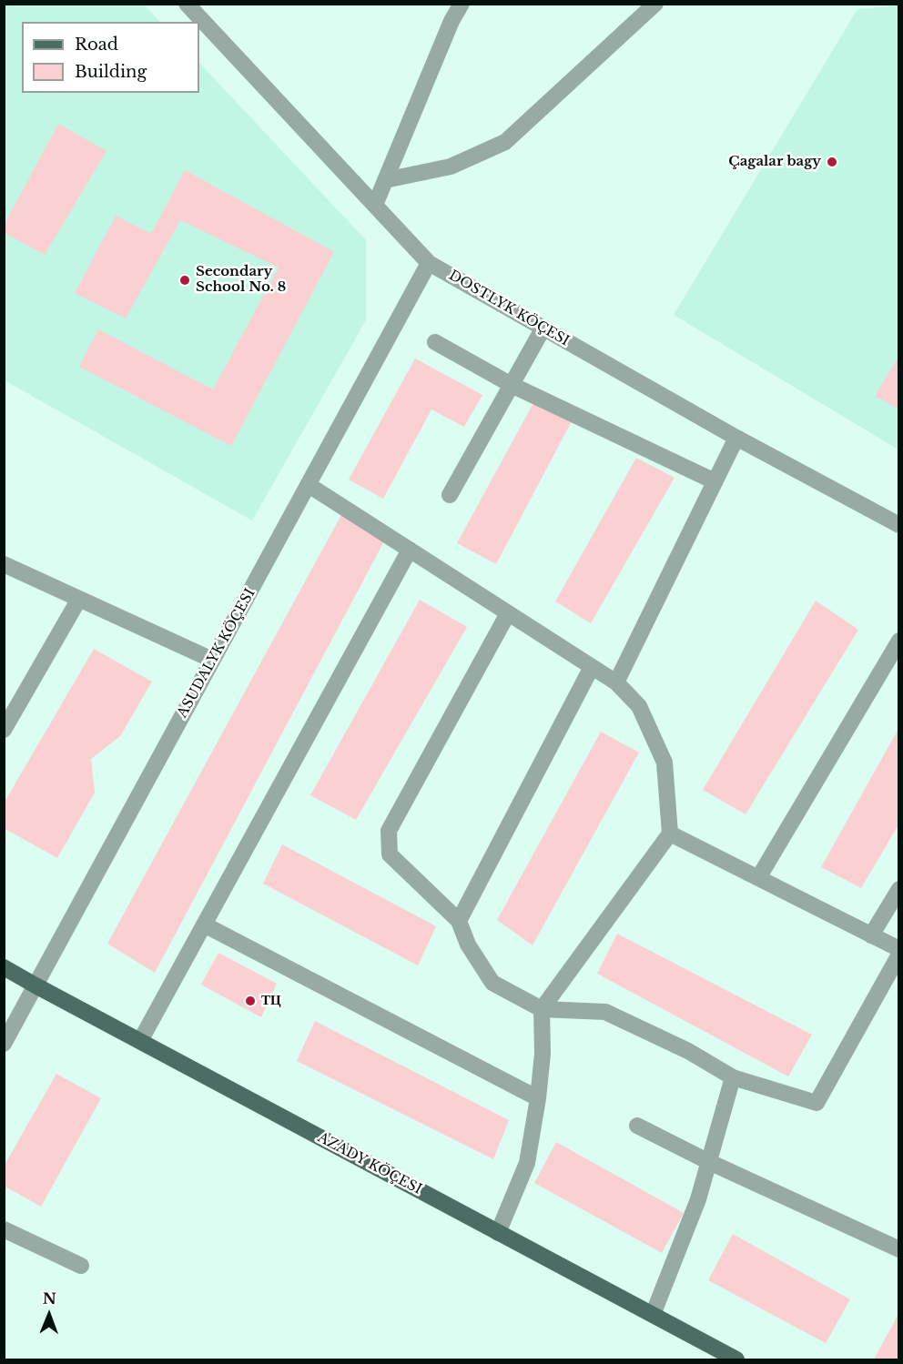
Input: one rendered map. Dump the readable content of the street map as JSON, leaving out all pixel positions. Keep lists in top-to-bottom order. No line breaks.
{"streets":{"main road":["AZADY KÖÇESI"],"street":["DOSTLYK KÖÇESI","ASUDALYK KÖÇESI"]},"crossings":[["DOSTLYK KÖÇESI","ASUDALYK KÖÇESI"],["ASUDALYK KÖÇESI","AZADY KÖÇESI"]],"places":["Çagalar bagy","Secondary School No. 8","ТЦ"],"legend":["Road","Building"],"north":"top"}
